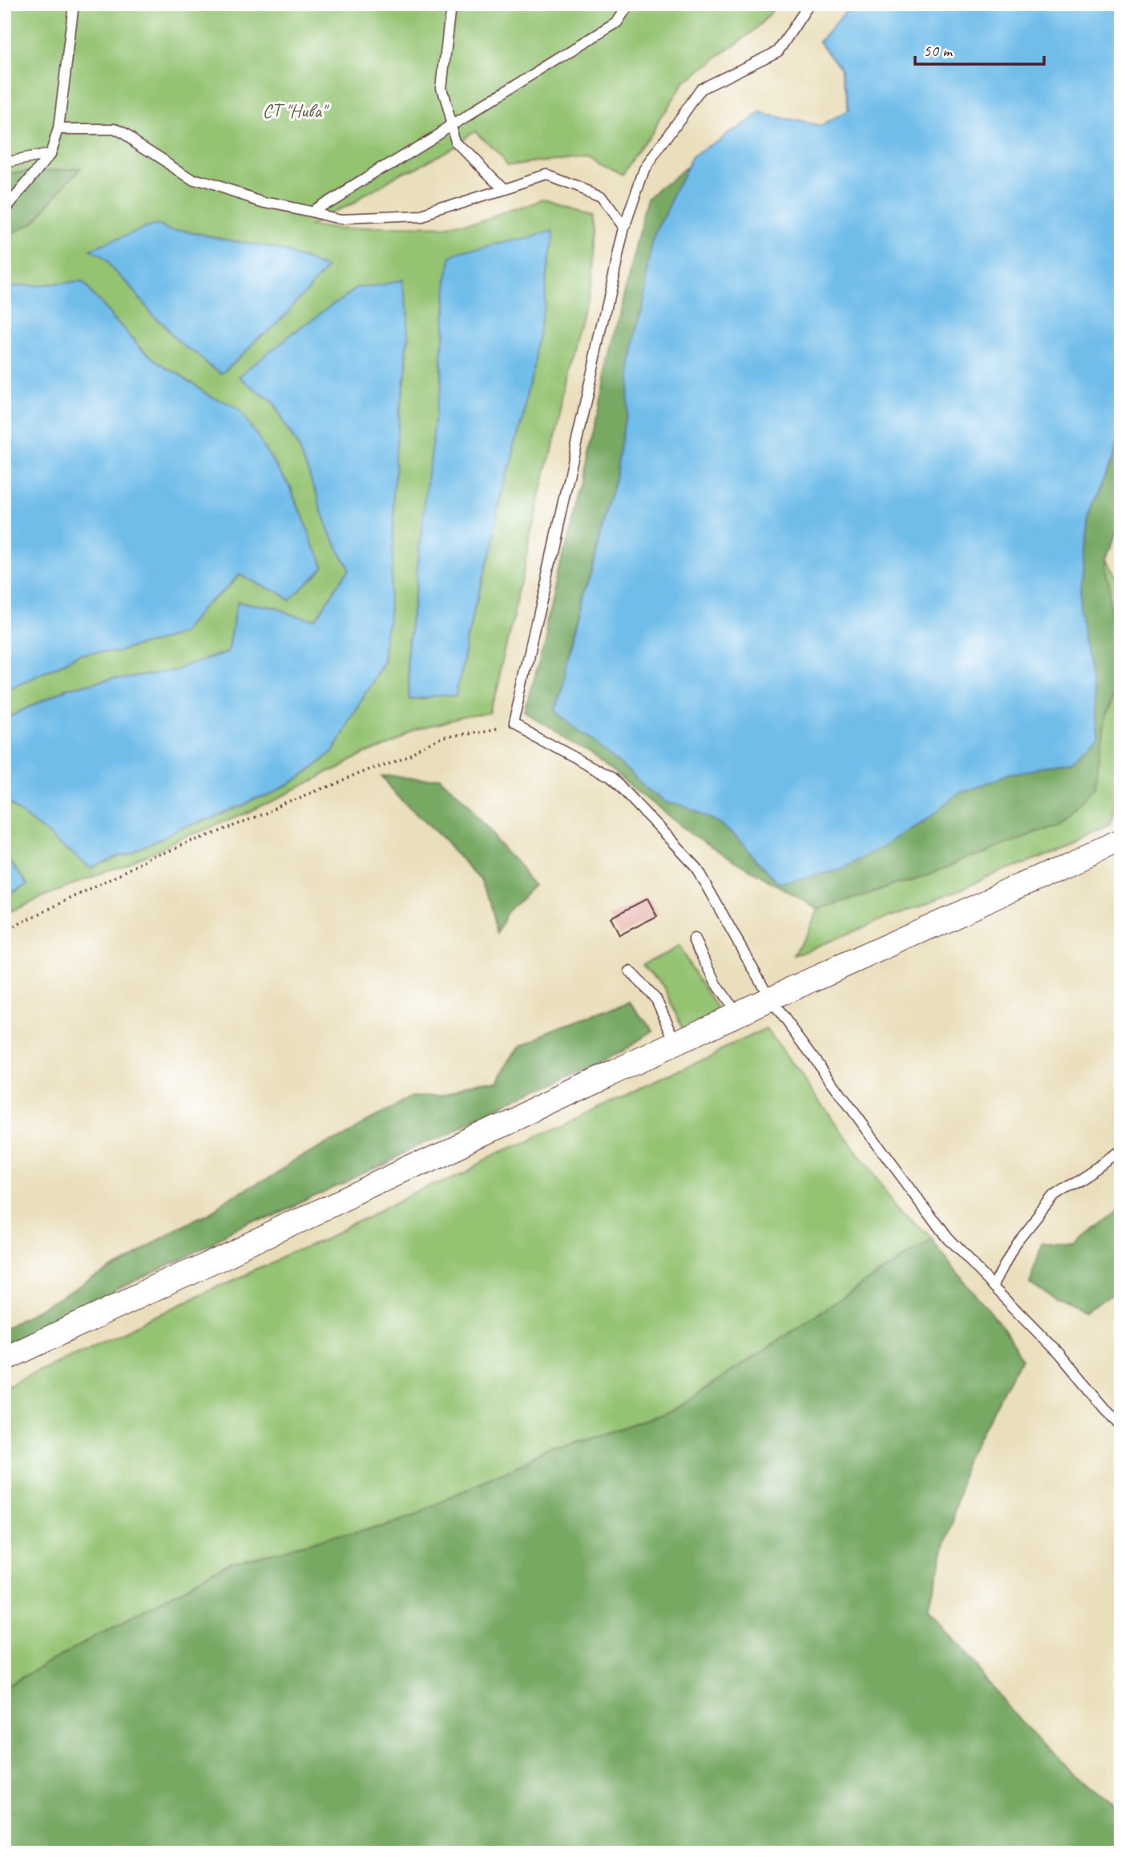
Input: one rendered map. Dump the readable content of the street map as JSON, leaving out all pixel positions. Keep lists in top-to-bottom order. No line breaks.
{"parks":["СТ \"Нива\""],"scale_bar":"50 m"}
